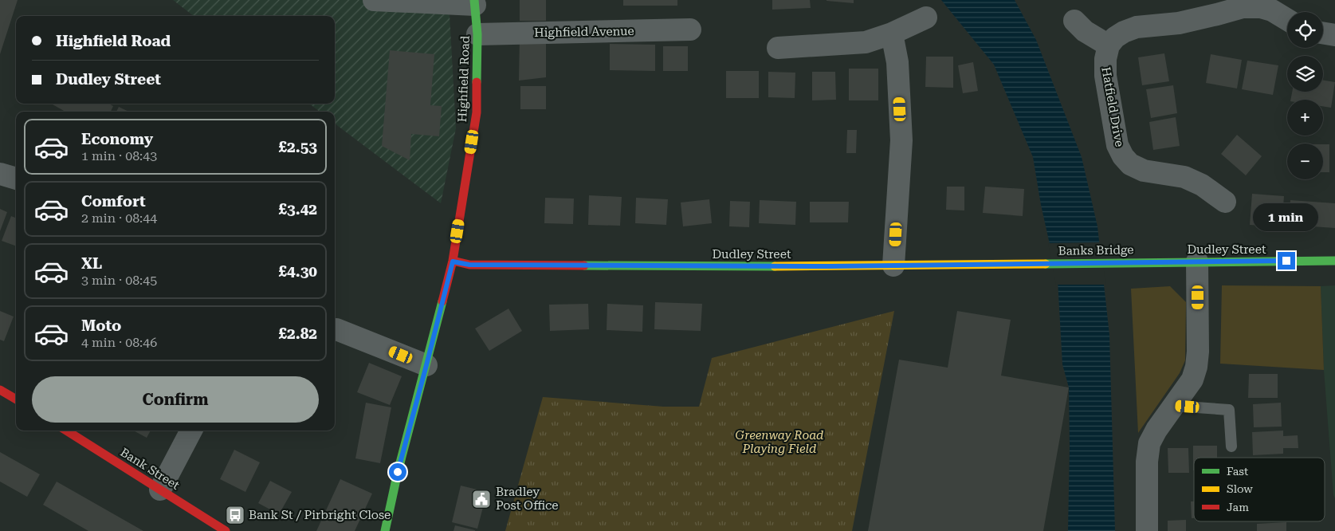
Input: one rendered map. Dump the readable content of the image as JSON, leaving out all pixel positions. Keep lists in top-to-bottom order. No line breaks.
{"streets":{"street":["Highfield Avenue","Highfield Road","Hatfield Drive","Dudley Street","Banks Bridge","Bank Street"]},"crossings":[["Highfield Avenue","Highfield Road"],["Highfield Road","Dudley Street"],["Dudley Street","Banks Bridge"]],"parks":["Greenway Road Playing Field"],"places":{"public building":["Bradley Post Office"],"bus stop":["Bank St / Pirbright Close"]},"legend":["Fast","Slow","Jam"],"page":{"map_buttons":["+","−"],"banner":["Highfield Road","Dudley Street"],"list":[{"name":"Economy","note":"1 min · 08:43","value":"£2.53"},{"name":"Comfort","note":"2 min · 08:44","value":"£3.42"},{"name":"XL","note":"3 min · 08:45","value":"£4.30"},{"name":"Moto","note":"4 min · 08:46","value":"£2.82"}],"bubble":"1 min","buttons":"Confirm"}}
